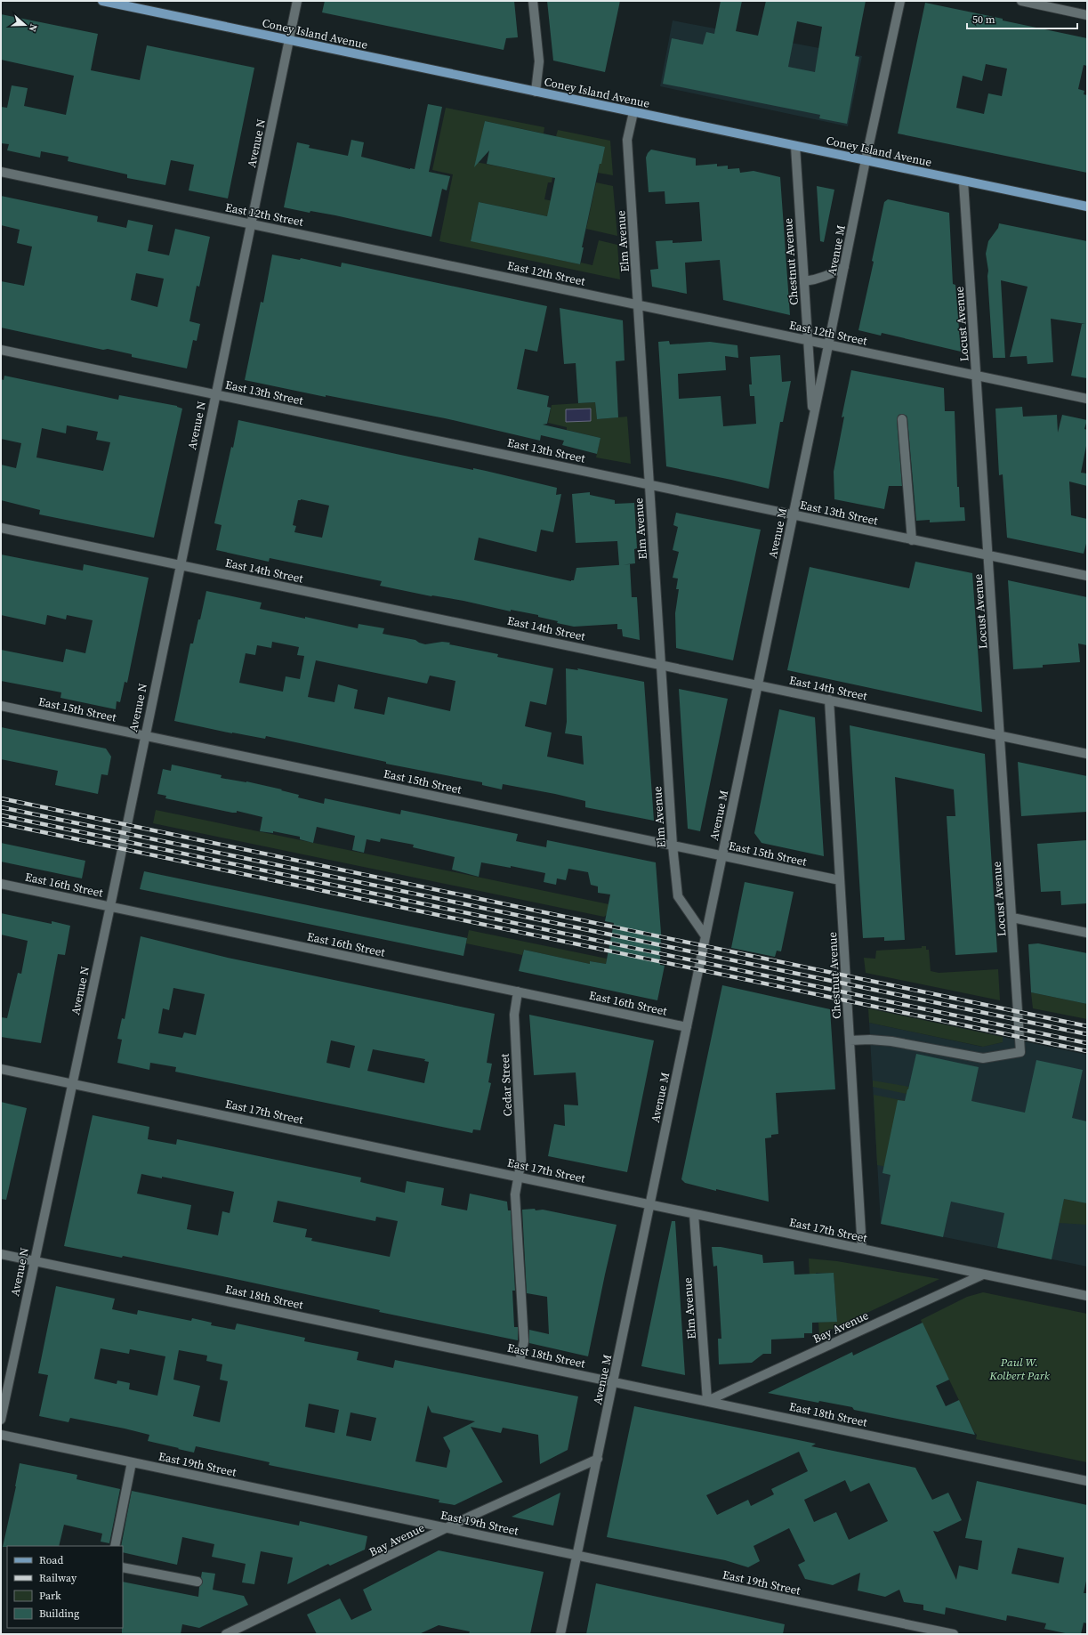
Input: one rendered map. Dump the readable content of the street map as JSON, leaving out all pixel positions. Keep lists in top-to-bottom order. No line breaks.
{"streets":{"main road":["Coney Island Avenue"],"street":["Avenue N","East 12th Street","Elm Avenue","Avenue M","Chestnut Avenue","Locust Avenue","East 13th Street","East 14th Street","East 15th Street","East 16th Street","Cedar Street","East 17th Street","East 18th Street","Bay Avenue","East 19th Street"]},"crossings":[["Coney Island Avenue","Avenue N"],["Coney Island Avenue","Elm Avenue"],["Coney Island Avenue","Avenue M"],["Coney Island Avenue","Chestnut Avenue"],["Coney Island Avenue","Locust Avenue"],["Avenue N","East 12th Street"],["Avenue N","East 13th Street"],["Avenue N","East 14th Street"],["Avenue N","East 15th Street"],["Avenue N","East 16th Street"],["Avenue N","East 17th Street"],["Avenue N","East 18th Street"],["East 12th Street","Elm Avenue"],["East 12th Street","Avenue M"],["East 12th Street","Chestnut Avenue"],["East 12th Street","Locust Avenue"],["Elm Avenue","Avenue M"],["Elm Avenue","East 13th Street"],["Elm Avenue","East 14th Street"],["Elm Avenue","East 15th Street"],["Elm Avenue","East 17th Street"],["Elm Avenue","East 18th Street"],["Elm Avenue","Bay Avenue"],["Avenue M","Chestnut Avenue"],["Avenue M","East 13th Street"],["Avenue M","East 14th Street"],["Avenue M","East 15th Street"],["Avenue M","East 16th Street"],["Avenue M","East 17th Street"],["Avenue M","East 18th Street"],["Avenue M","Bay Avenue"],["Avenue M","East 19th Street"],["Chestnut Avenue","Locust Avenue"],["Chestnut Avenue","East 14th Street"],["Chestnut Avenue","East 15th Street"],["Chestnut Avenue","East 17th Street"],["Locust Avenue","East 13th Street"],["Locust Avenue","East 14th Street"],["East 16th Street","Cedar Street"],["Cedar Street","East 17th Street"],["Cedar Street","East 18th Street"],["East 17th Street","Bay Avenue"],["East 18th Street","Bay Avenue"],["Bay Avenue","East 19th Street"]],"parks":["Paul W. Kolbert Park"],"legend":["Road","Railway","Park","Building"],"scale_bar":"50 m","north":"right"}
